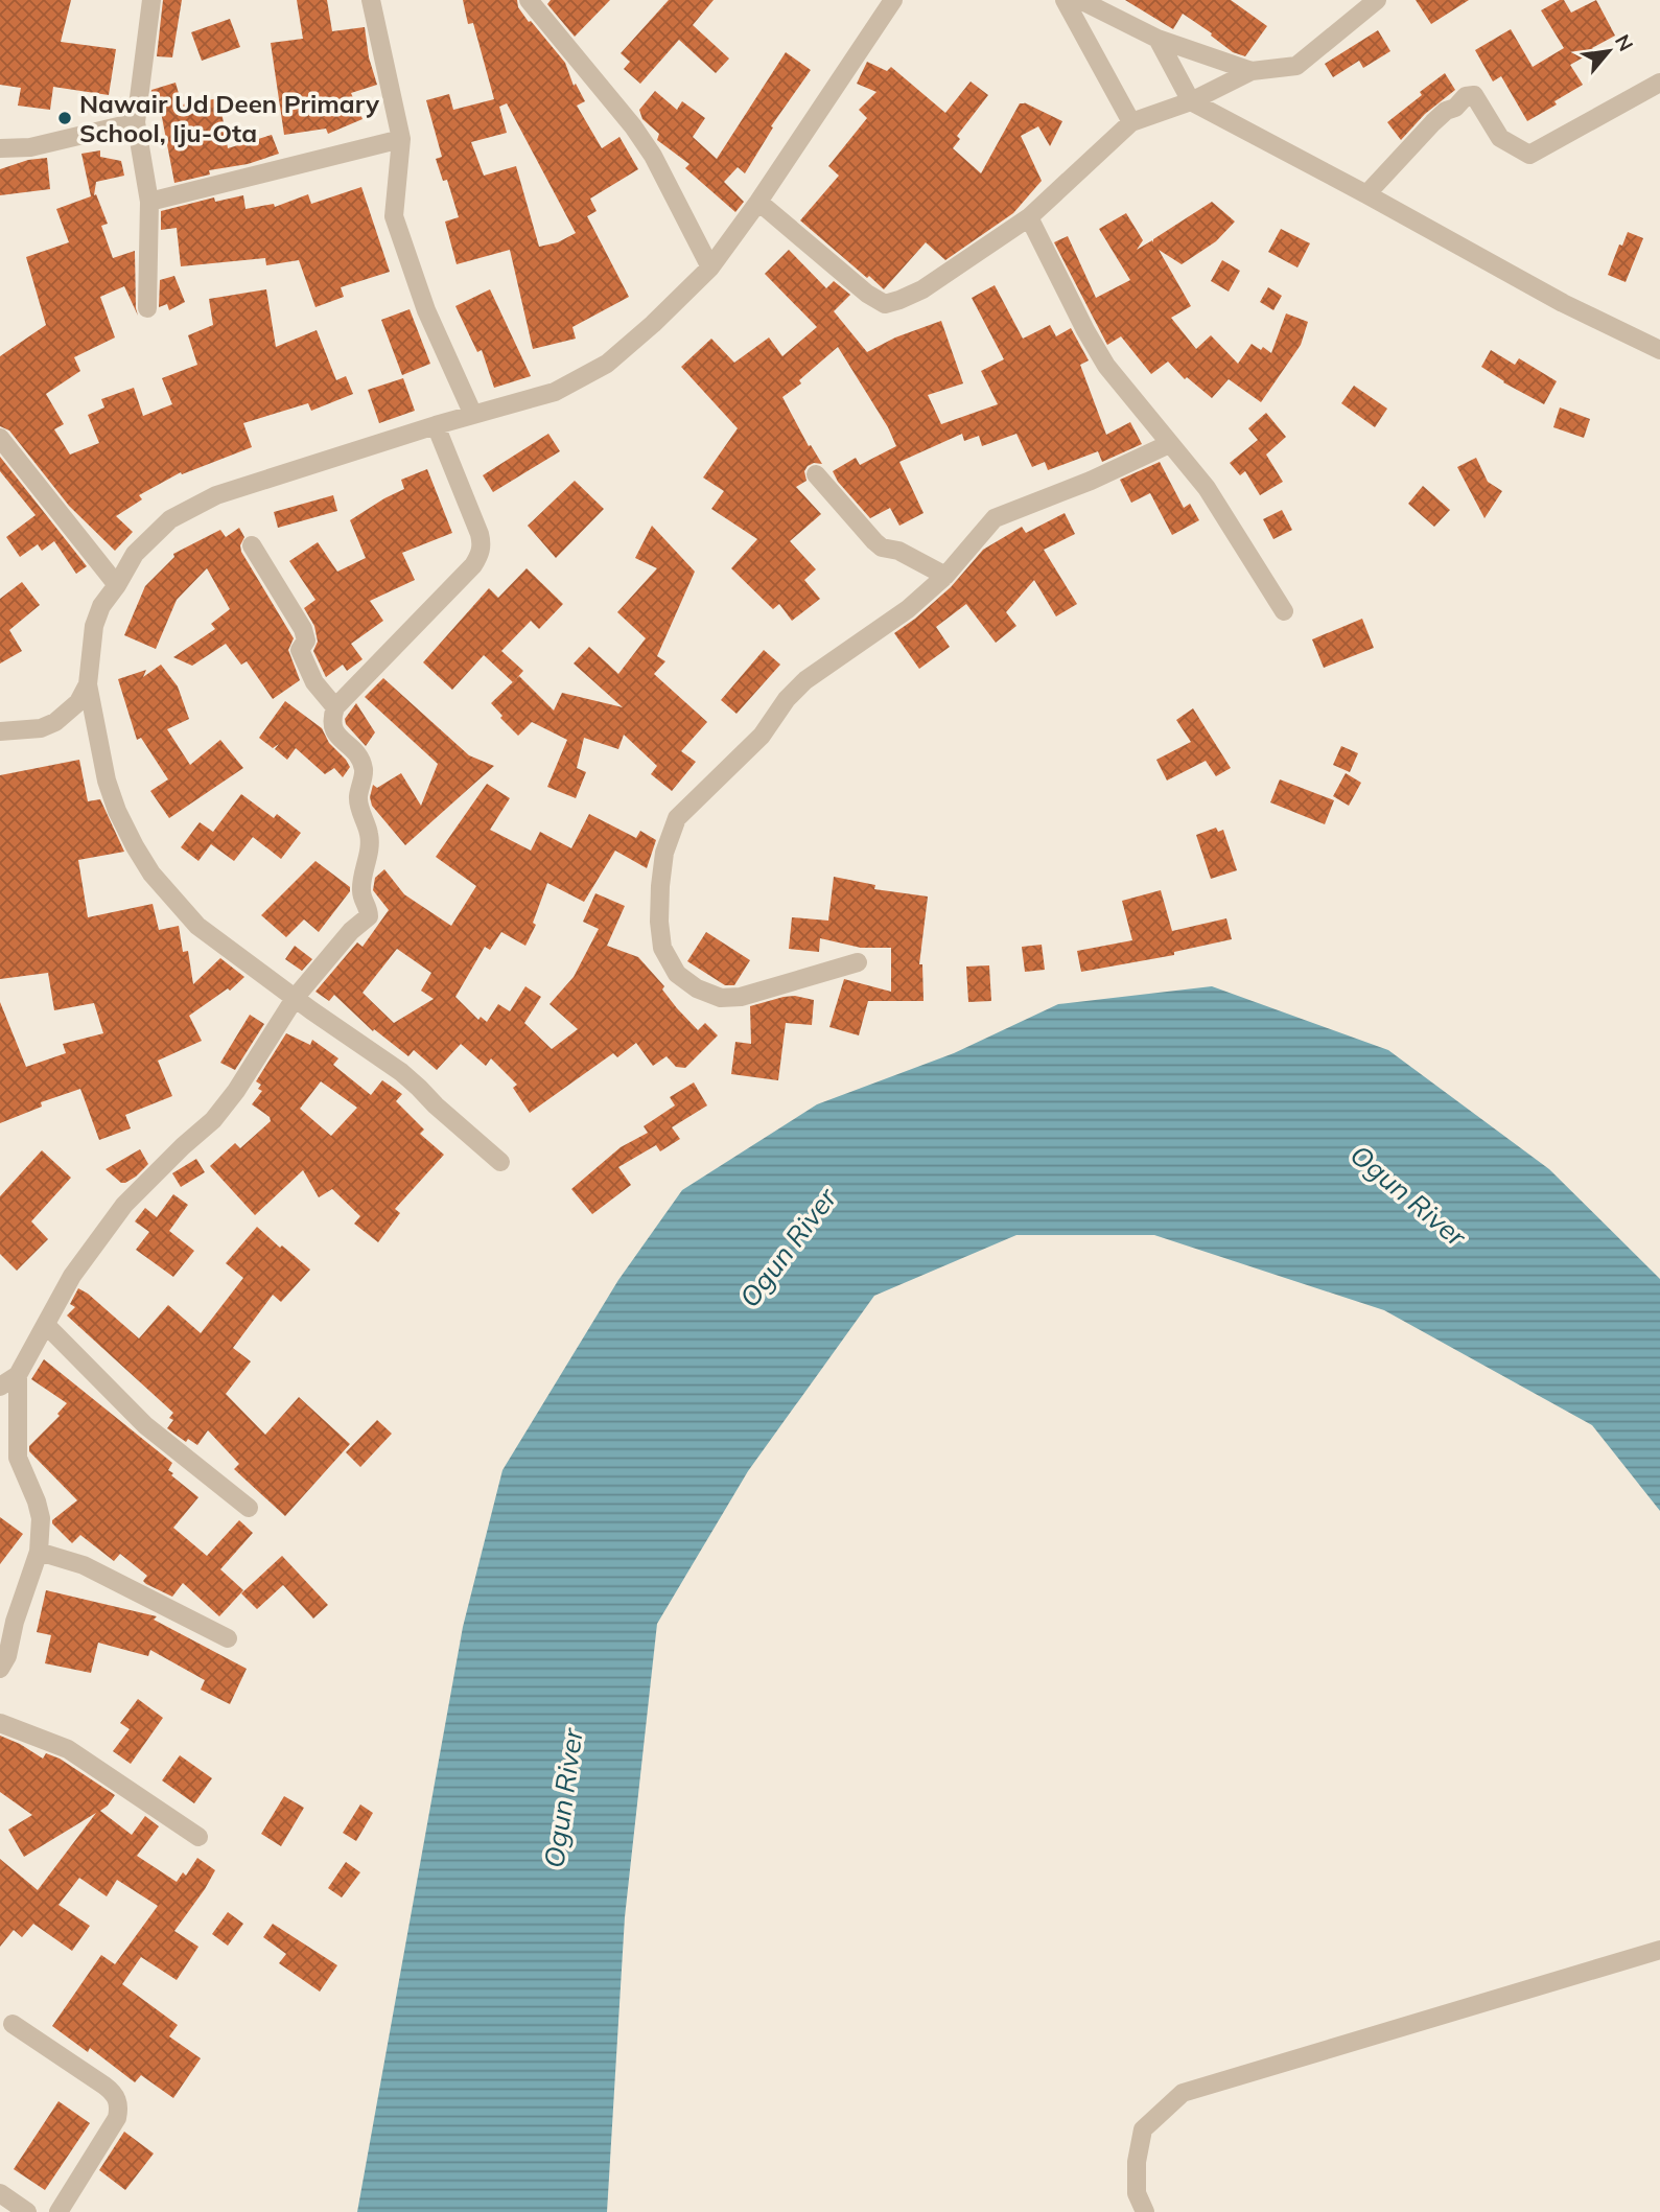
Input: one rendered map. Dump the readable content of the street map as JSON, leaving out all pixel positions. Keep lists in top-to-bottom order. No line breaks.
{"water":["Ogun River"],"places":["Nawair Ud Deen Primary School, Iju-Ota"],"north":"top right"}
